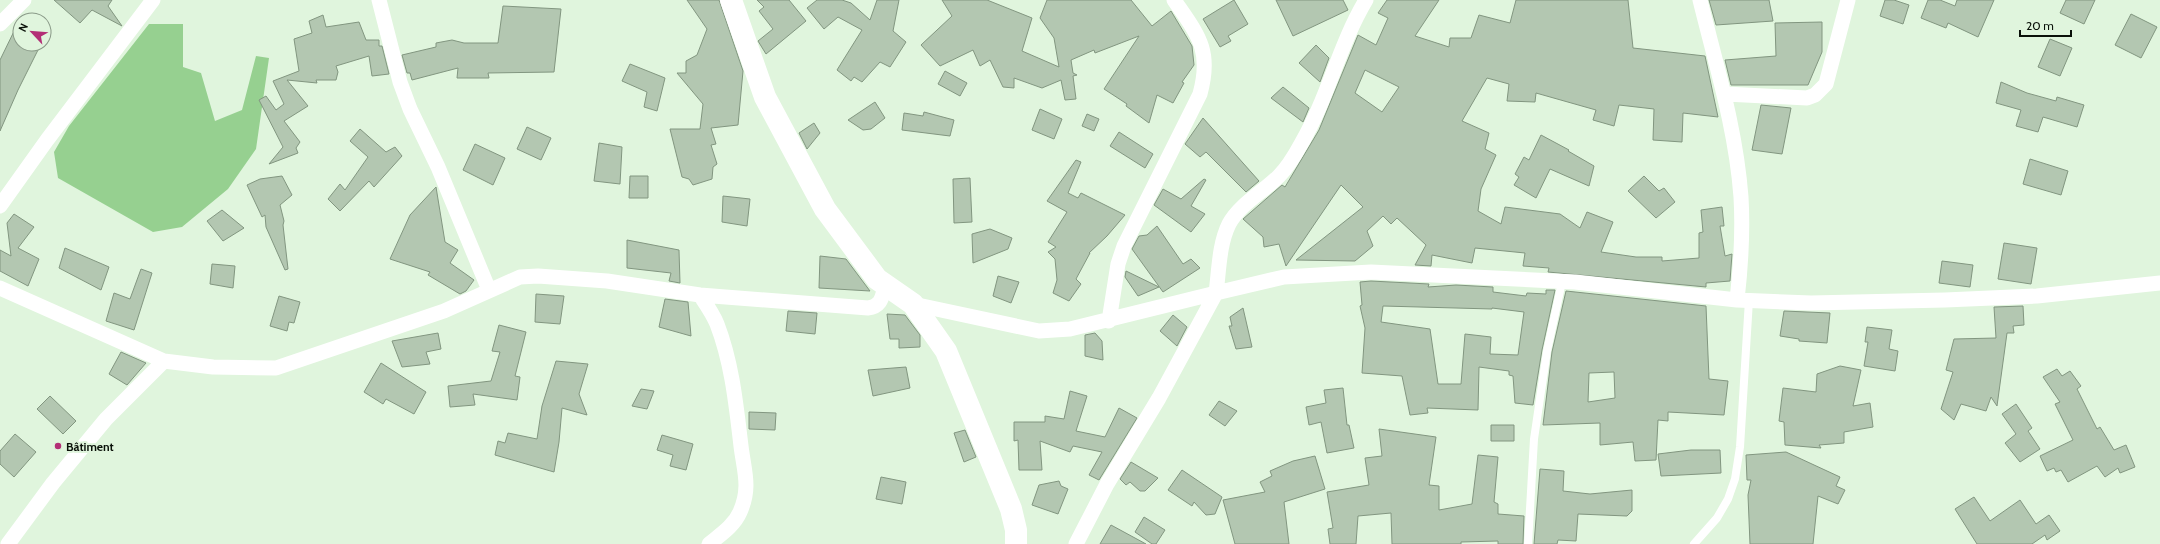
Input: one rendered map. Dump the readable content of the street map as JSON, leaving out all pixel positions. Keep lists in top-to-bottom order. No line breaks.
{"places":["Bâtiment"],"scale_bar":"20 m","north":"top left"}
